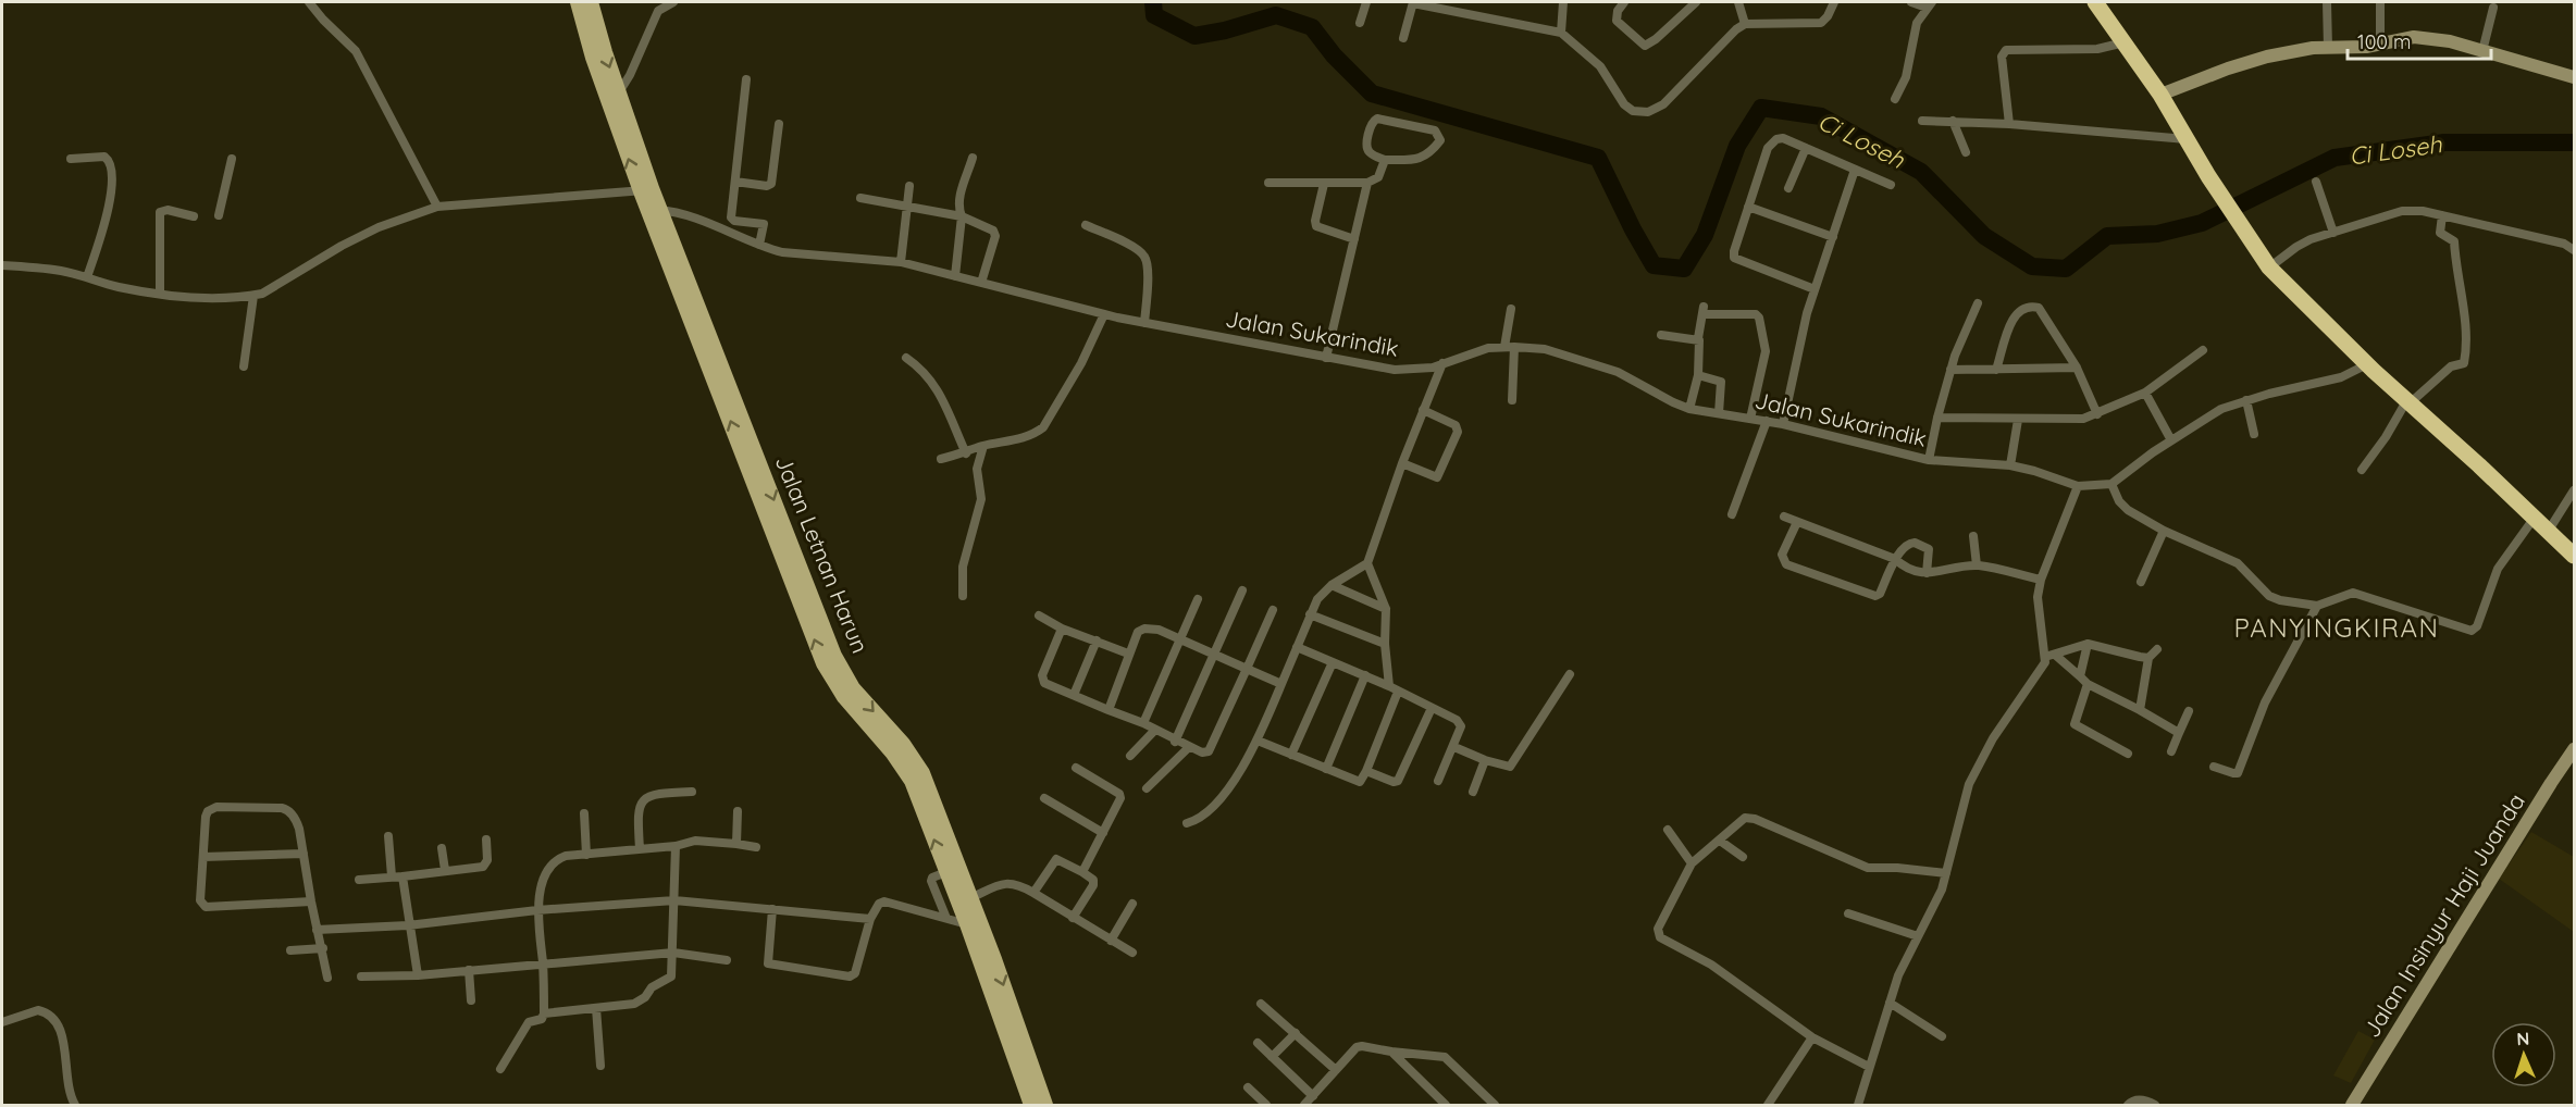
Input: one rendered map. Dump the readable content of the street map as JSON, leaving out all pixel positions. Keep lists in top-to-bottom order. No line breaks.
{"streets":{"main road":["Jalan Letnan Harun"],"street":["Jalan Sukarindik","Jalan Insinyur Haji Juanda"]},"crossings":[["Jalan Sukarindik","Jalan Letnan Harun"]],"districts":["PANYINGKIRAN"],"water":["Ci Loseh"],"scale_bar":"100 m","north":"top"}
